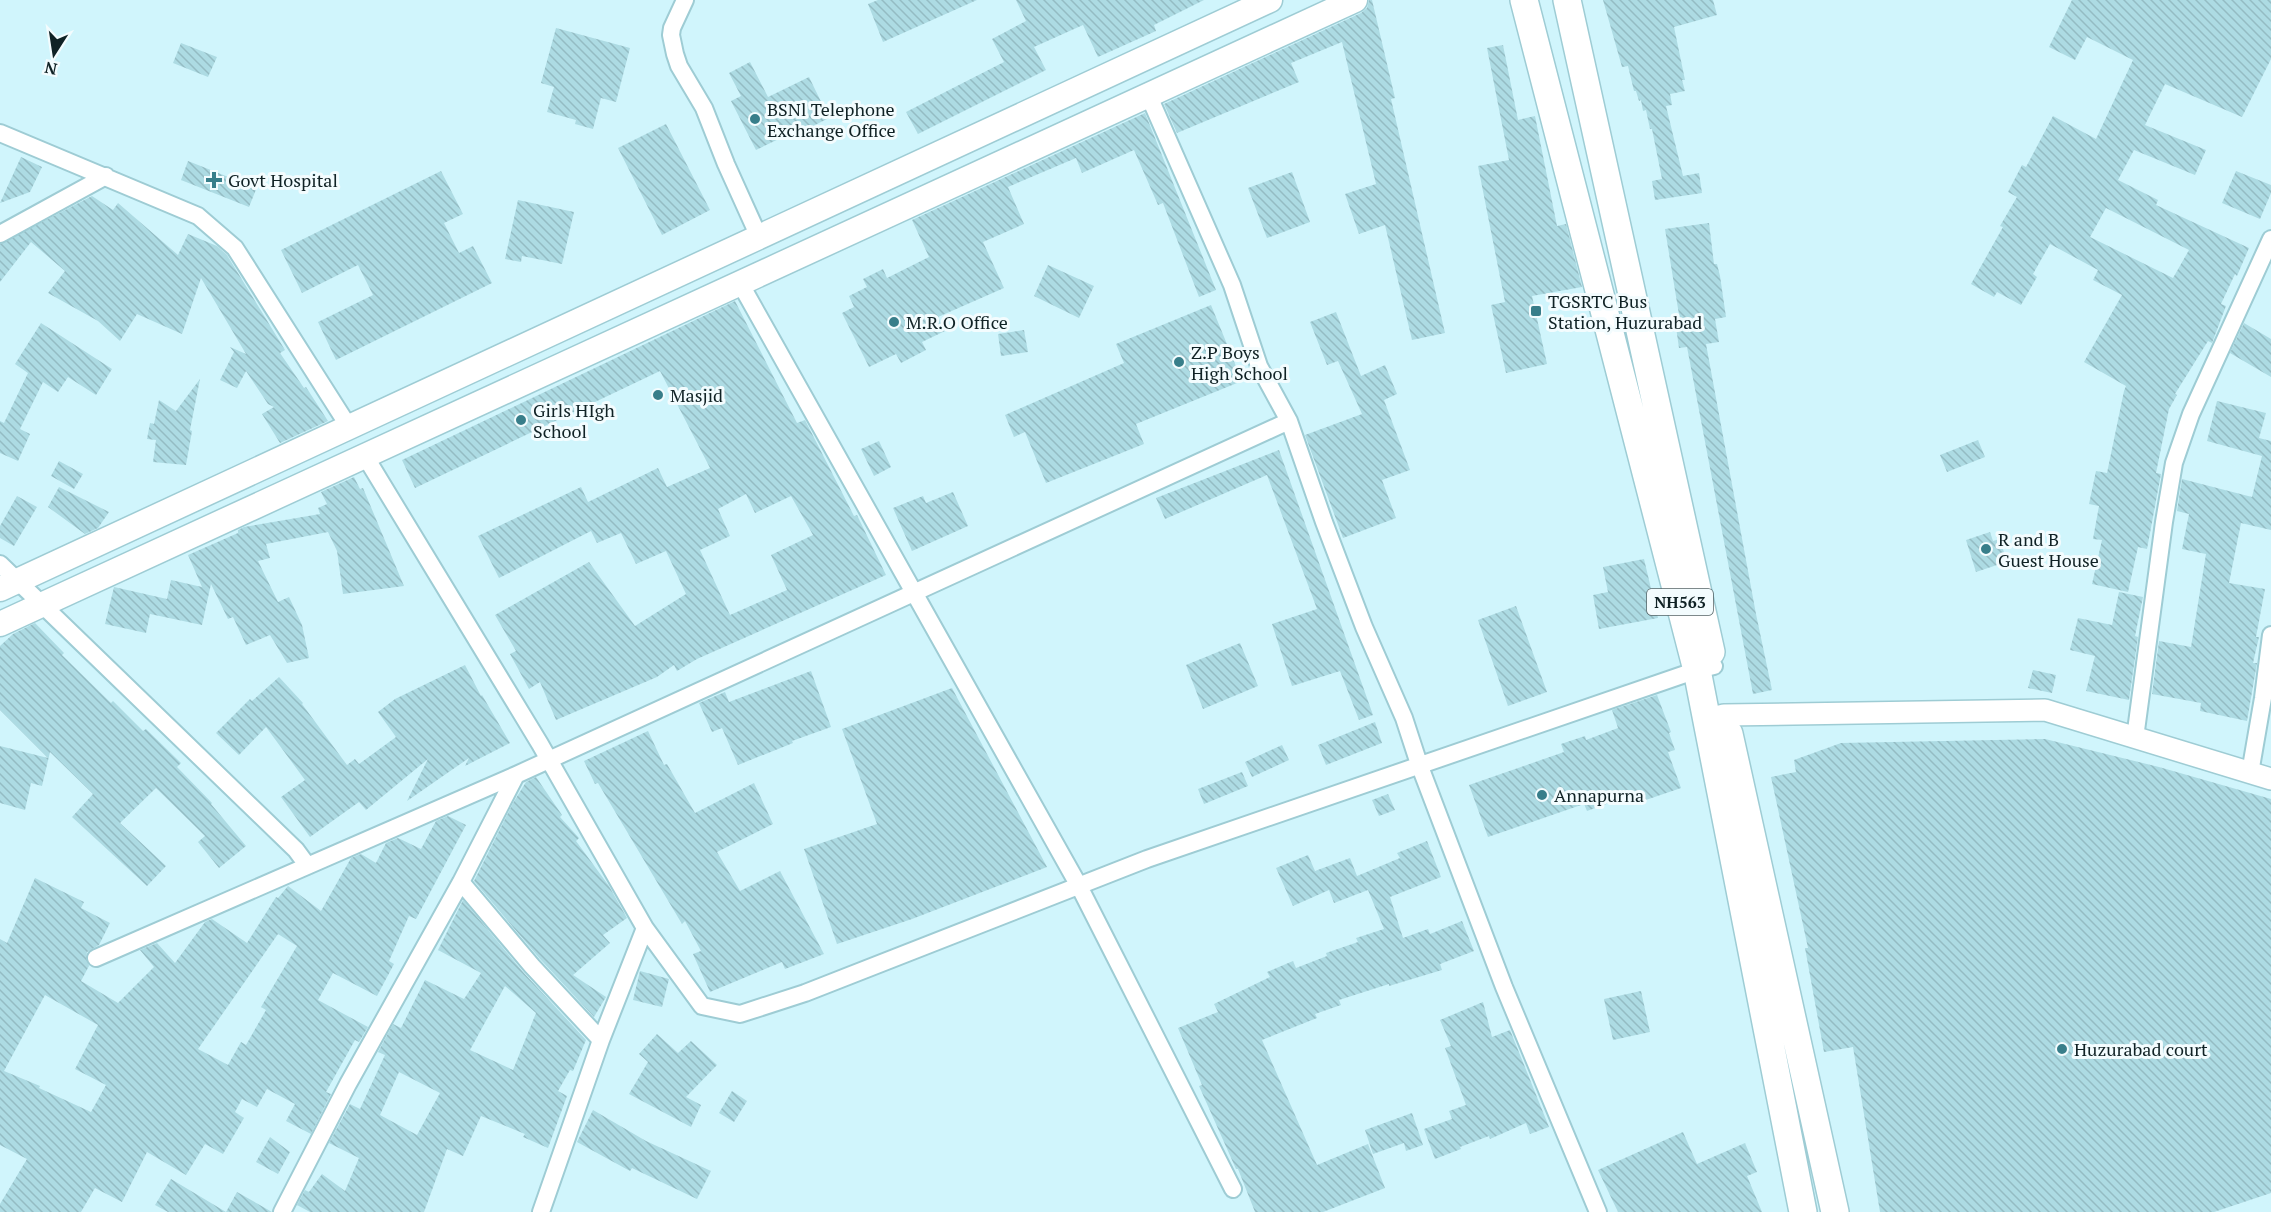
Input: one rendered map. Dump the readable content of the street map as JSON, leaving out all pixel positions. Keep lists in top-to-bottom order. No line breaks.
{"streets":{"highway":["NH563"]},"places":{"other":["BSNl Telephone Exchange Office","M.R.O Office","Z.P Boys High School","Masjid","Girls HIgh School","R and B Guest House","Annapurna","Huzurabad court"],"health":["Govt Hospital"],"transit":["TGSRTC Bus Station, Huzurabad"]},"north":"bottom"}
